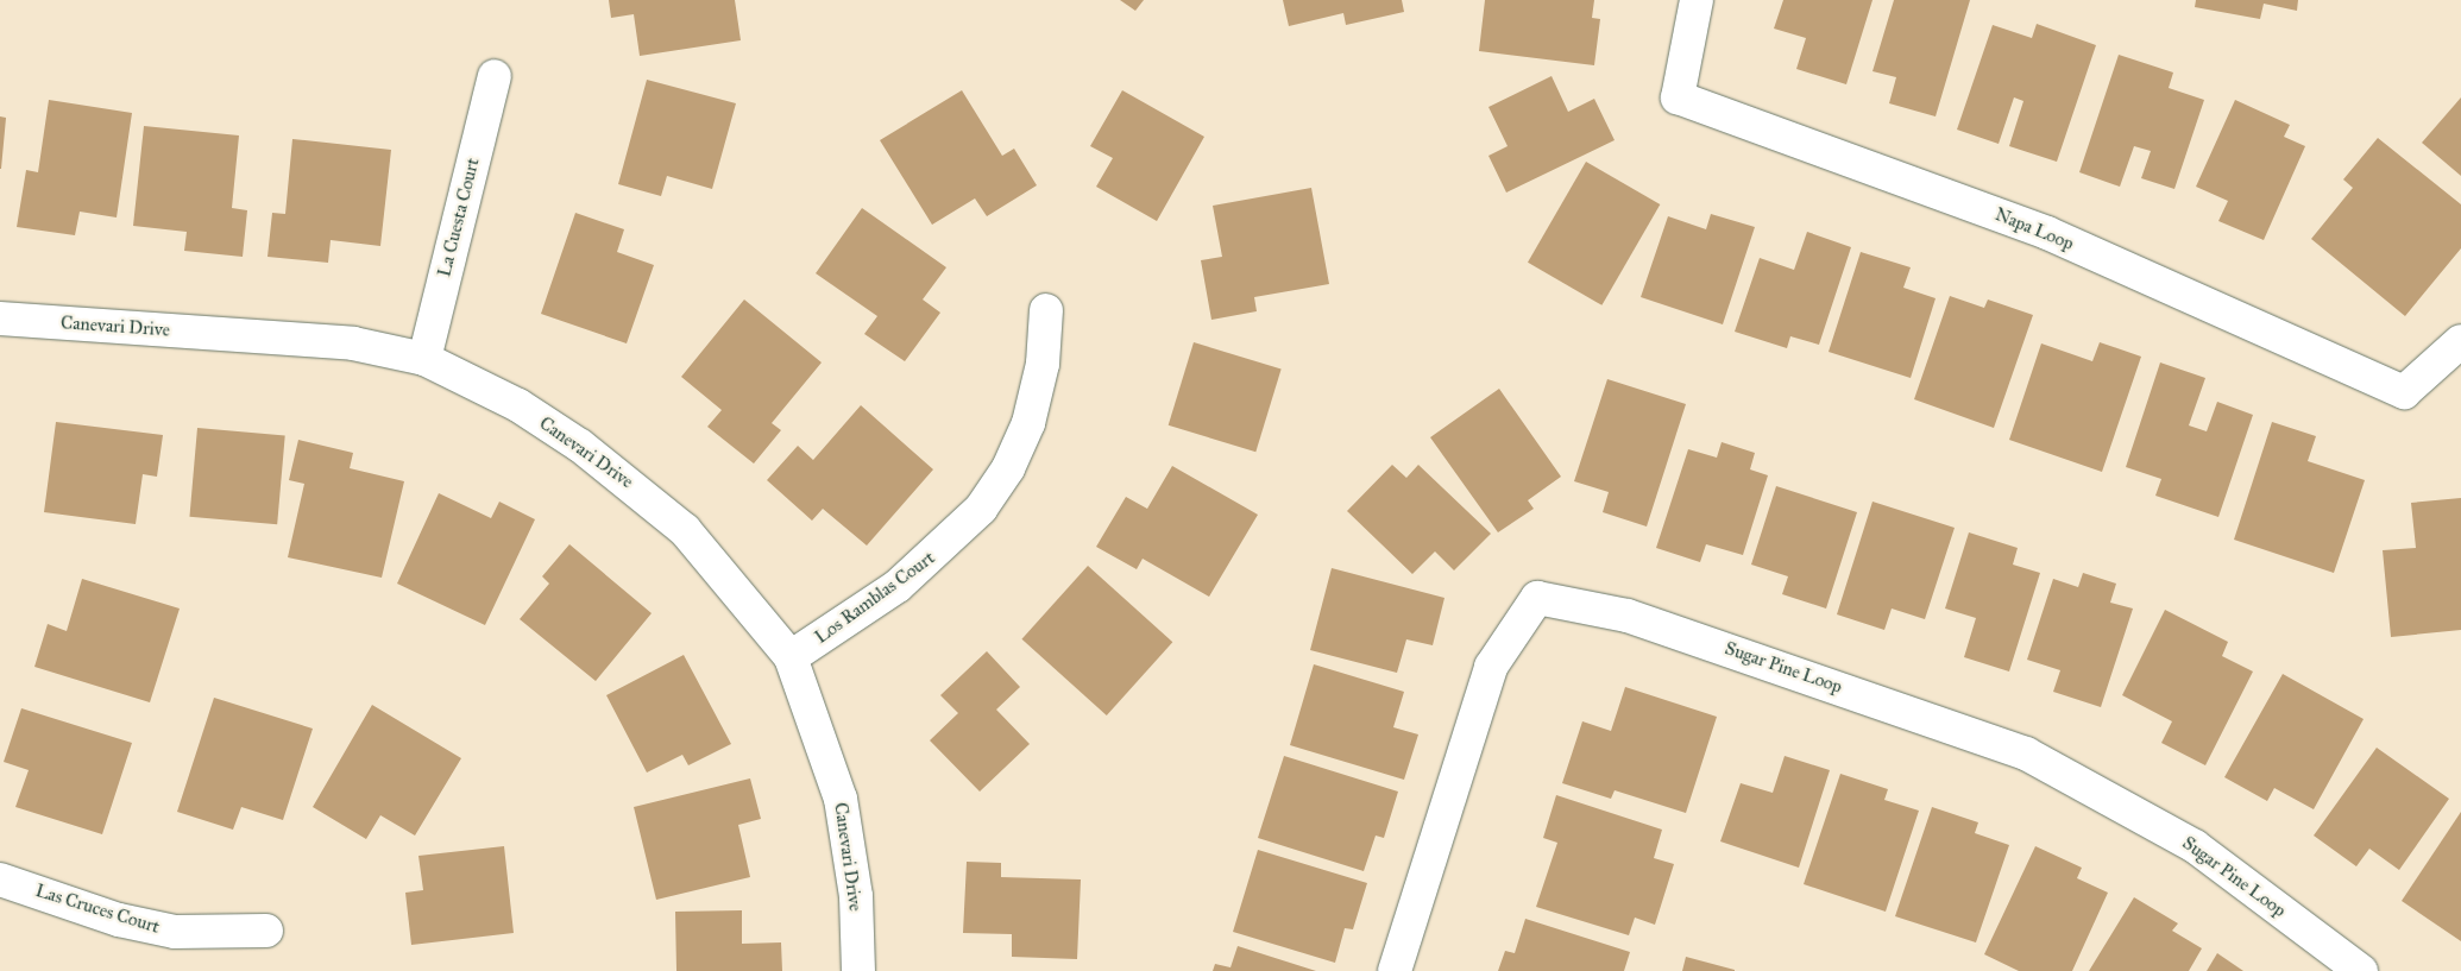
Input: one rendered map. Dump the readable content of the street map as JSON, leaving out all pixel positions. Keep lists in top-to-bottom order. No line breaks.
{"streets":{"street":["La Cuesta Court","Napa Loop","Canevari Drive","Los Ramblas Court","Sugar Pine Loop","Las Cruces Court"]},"crossings":[["La Cuesta Court","Canevari Drive"],["Canevari Drive","Los Ramblas Court"]]}
